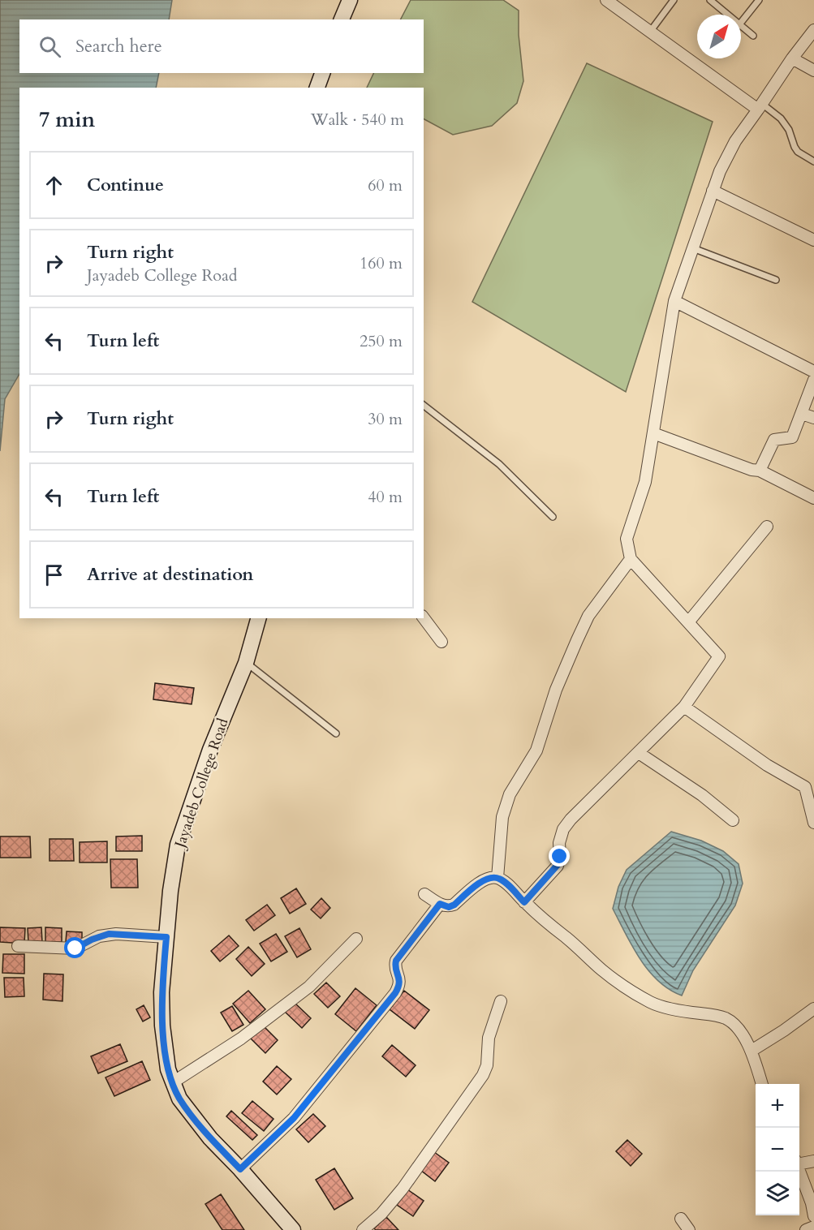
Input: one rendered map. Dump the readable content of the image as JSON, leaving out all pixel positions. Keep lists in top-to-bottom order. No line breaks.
{"streets":{"street":["Jayadeb College Road"]},"north":"top right","page":{"search":"Search here","heading":["7 min","Walk · 540 m"],"list":[["Continue","60 m"],["Turn right","Jayadeb College Road","160 m"],["Turn left","250 m"],["Turn right","30 m"],["Turn left","40 m"],"Arrive at destination"],"map_buttons":["+","−"]}}
